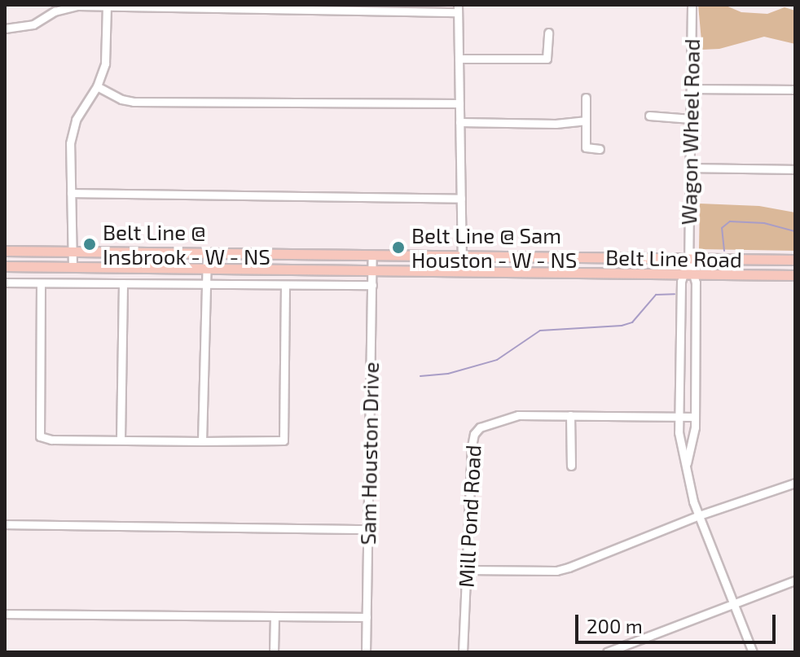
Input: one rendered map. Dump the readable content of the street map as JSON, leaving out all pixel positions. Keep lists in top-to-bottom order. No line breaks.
{"streets":{"main road":["Belt Line Road"],"street":["Wagon Wheel Road","Sam Houston Drive","Mill Pond Road"]},"crossings":[["Wagon Wheel Road","Belt Line Road"],["Wagon Wheel Road","Mill Pond Road"],["Belt Line Road","Sam Houston Drive"]],"places":["Belt Line @ Insbrook - W - NS","Belt Line @ Sam Houston - W - NS"],"scale_bar":"200 m"}
